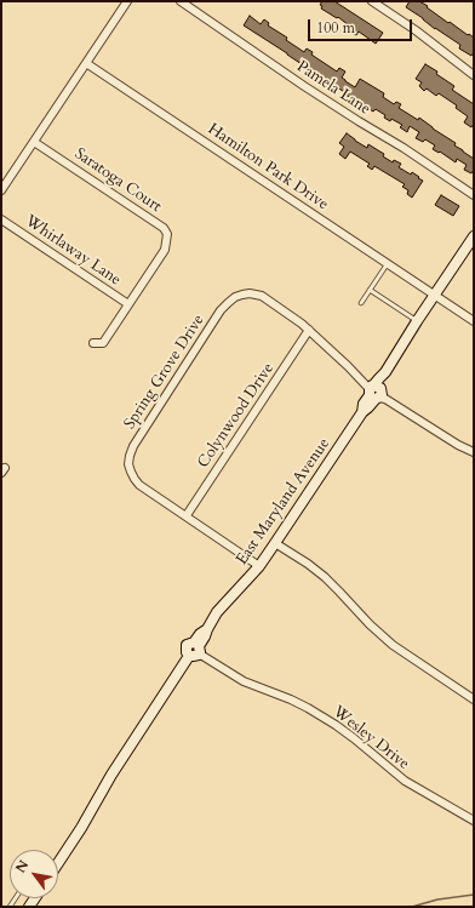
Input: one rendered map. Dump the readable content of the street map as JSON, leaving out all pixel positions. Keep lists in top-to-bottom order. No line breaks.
{"streets":{"street":["Pamela Lane","Hamilton Park Drive","Saratoga Court","Whirlaway Lane","Spring Grove Drive","Colynwood Drive","East Maryland Avenue","Wesley Drive"]},"crossings":[["Hamilton Park Drive","East Maryland Avenue"],["Saratoga Court","Whirlaway Lane"],["Spring Grove Drive","Colynwood Drive"],["Spring Grove Drive","East Maryland Avenue"],["East Maryland Avenue","Wesley Drive"]],"scale_bar":"100 m","north":"top left"}
